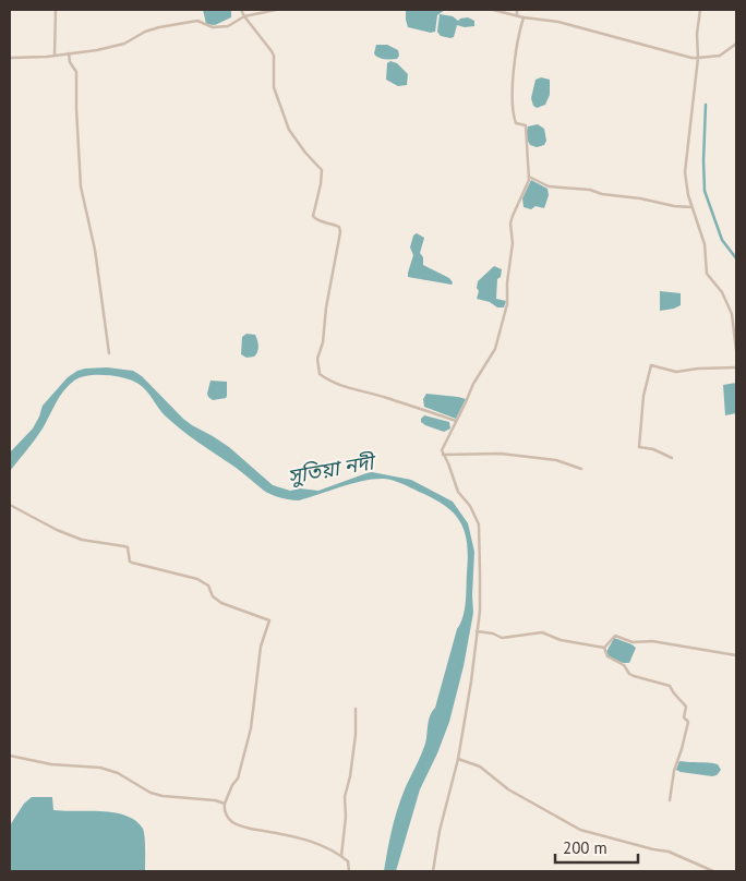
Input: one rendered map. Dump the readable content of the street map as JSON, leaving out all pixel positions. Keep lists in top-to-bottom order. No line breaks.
{"water":["সুতিয়া নদী"],"scale_bar":"200 m"}
